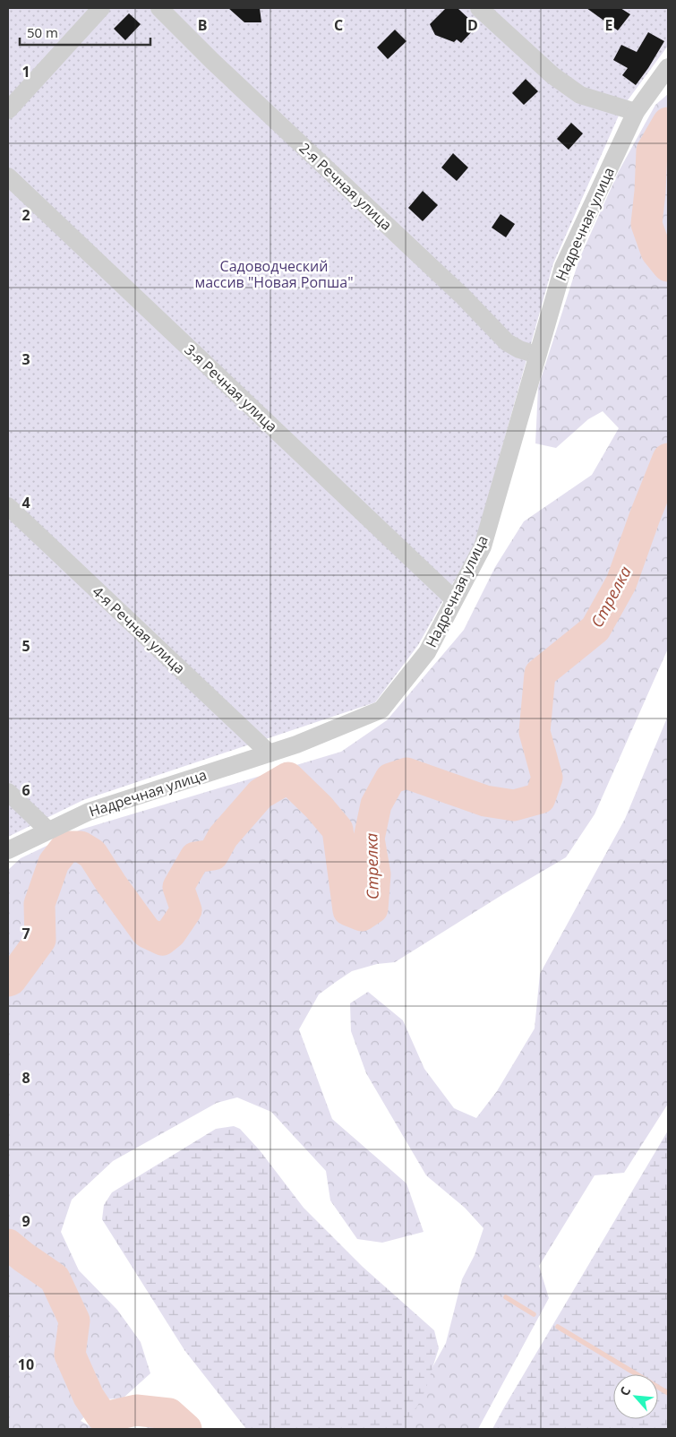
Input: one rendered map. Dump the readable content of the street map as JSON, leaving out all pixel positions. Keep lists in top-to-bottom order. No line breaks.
{"streets":{"street":["2-я Речная улица","Надречная улица","3-я Речная улица","4-я Речная улица"]},"crossings":[["2-я Речная улица","Надречная улица"],["Надречная улица","3-я Речная улица"],["Надречная улица","4-я Речная улица"]],"water":["Стрелка"],"parks":["Садоводческий массив \"Новая Ропша\""],"scale_bar":"50 m","north":"top left","grid":{"columns":["B","C","D","E"],"rows":["1","2","3","4","5","6","7","8","9","10"]}}
